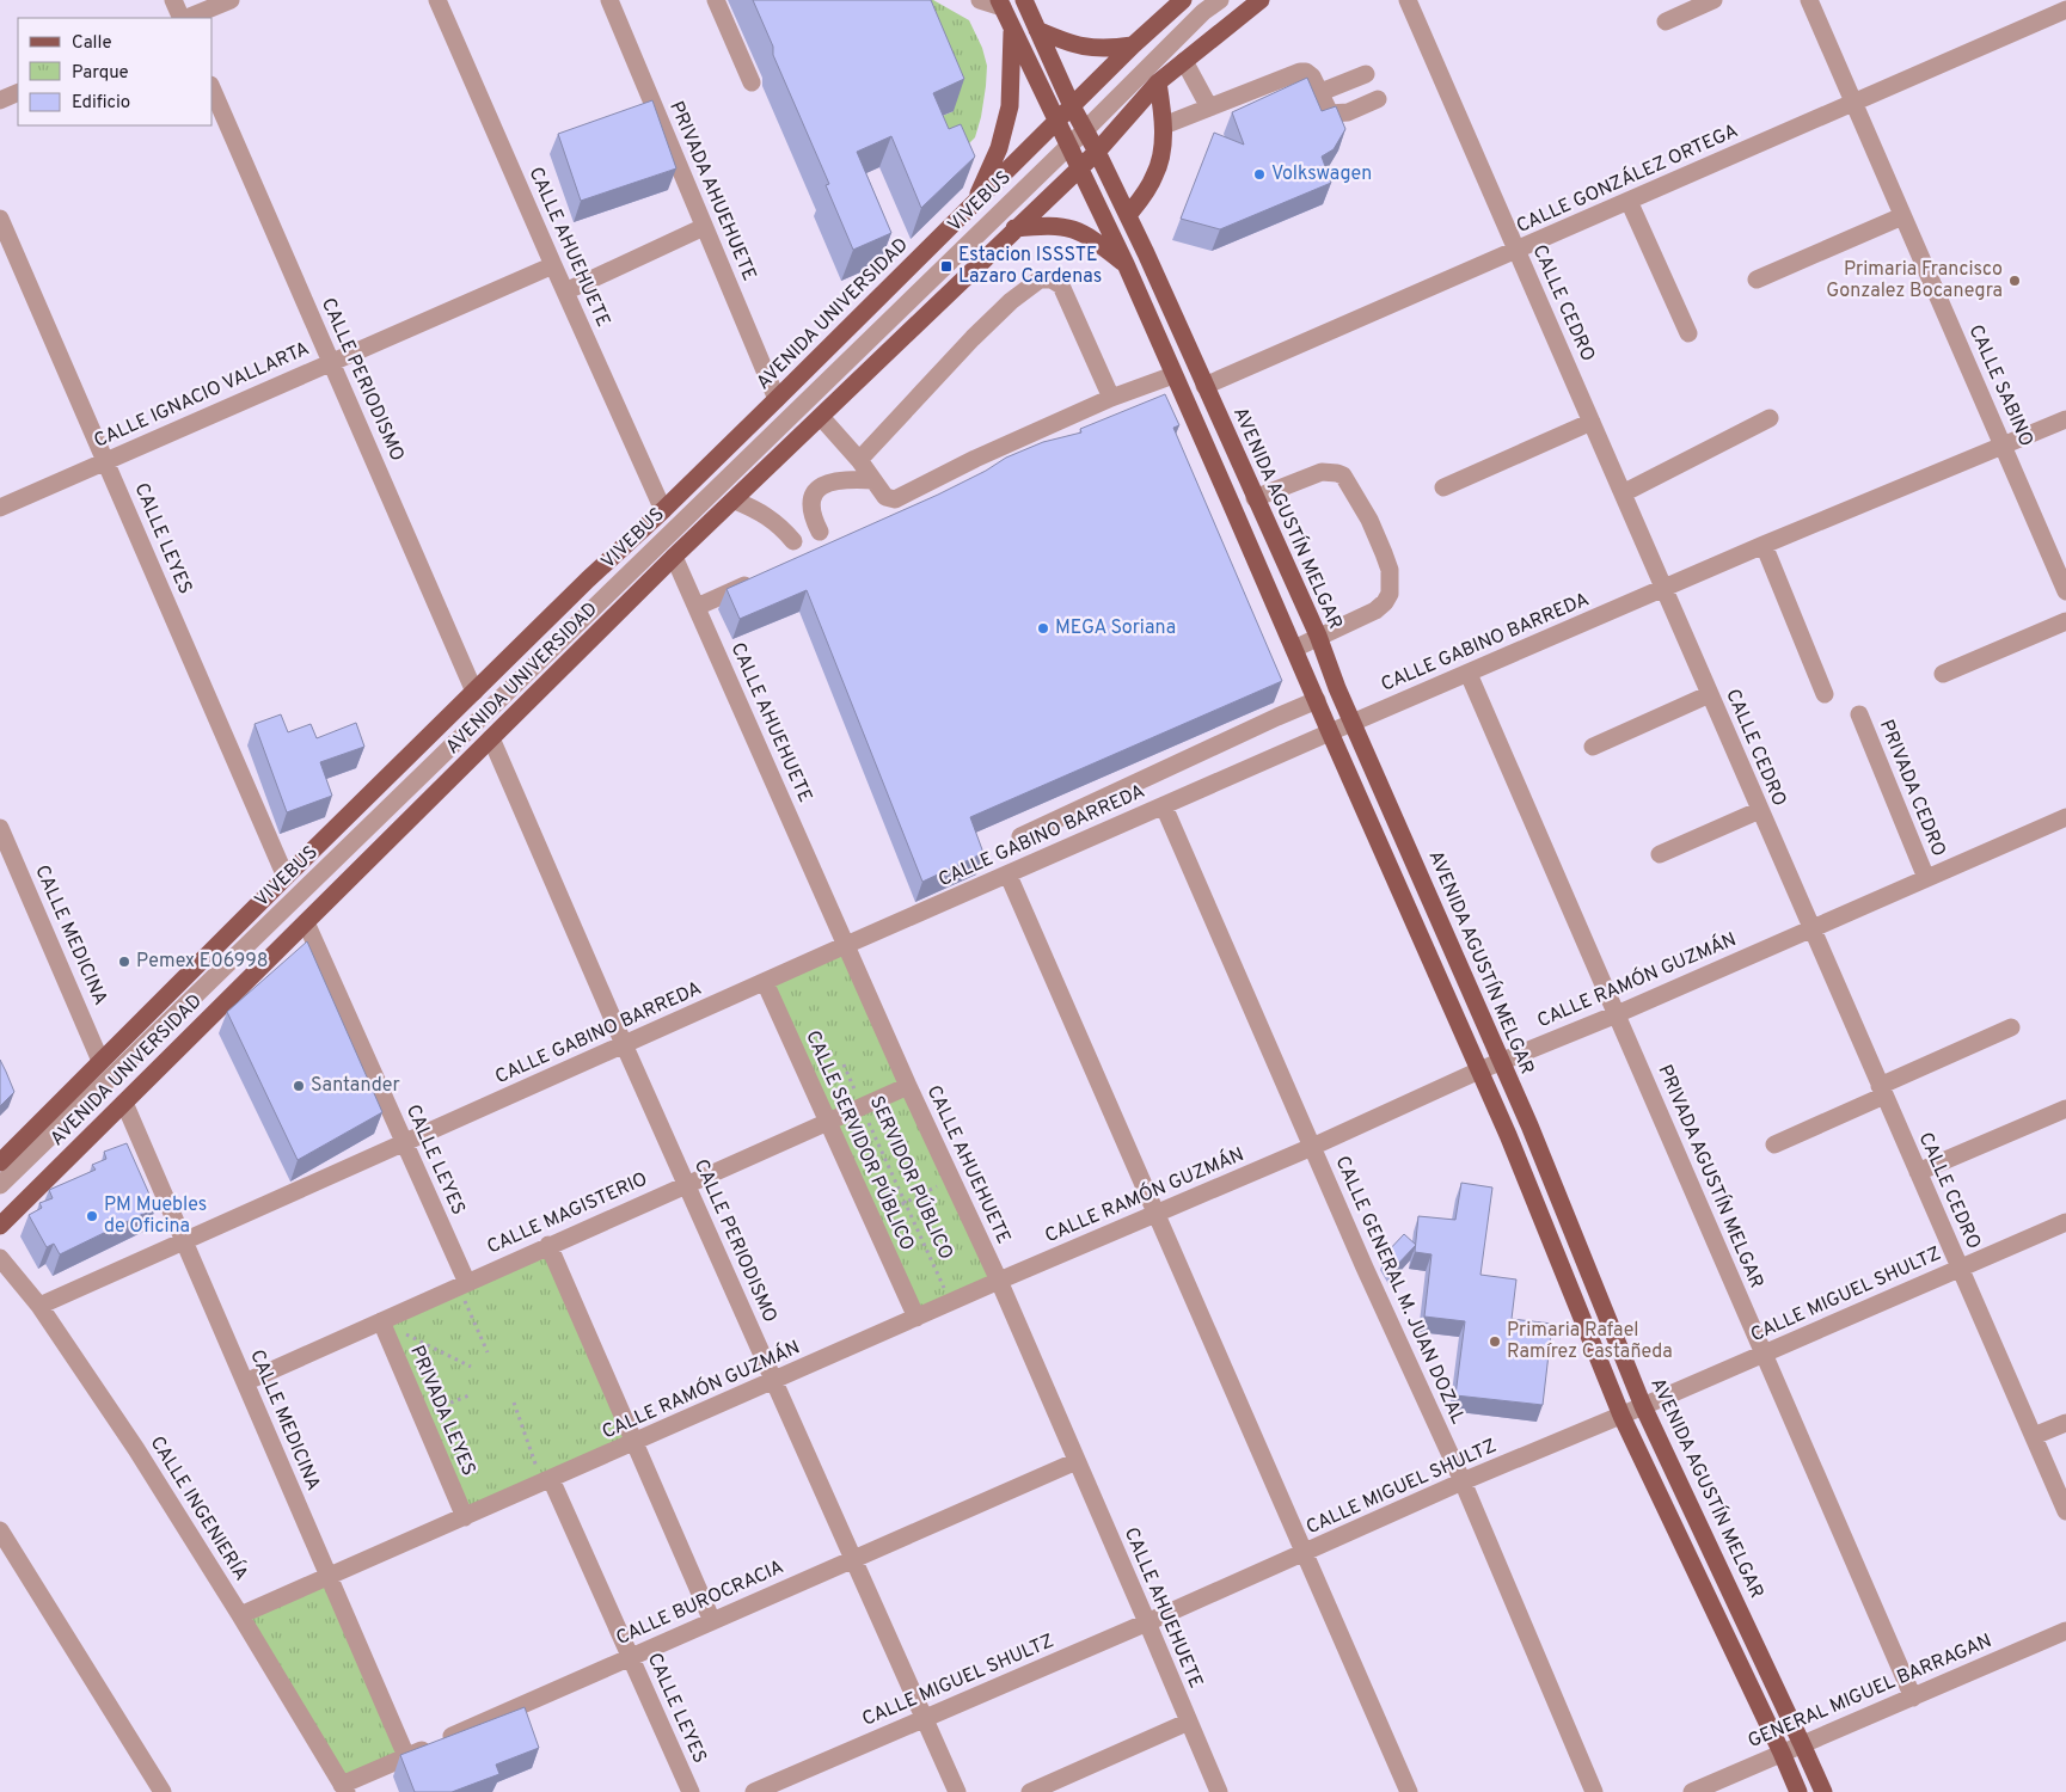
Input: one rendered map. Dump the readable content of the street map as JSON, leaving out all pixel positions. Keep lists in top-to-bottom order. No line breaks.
{"streets":{"main road":["AVENIDA UNIVERSIDAD","AVENIDA AGUSTÍN MELGAR"],"street":["CALLE GONZÁLEZ ORTEGA","PRIVADA AHUEHUETE","VIVEBUS","CALLE AHUEHUETE","CALLE CEDRO","CALLE PERIODISMO","CALLE SABINO","CALLE IGNACIO VALLARTA","CALLE LEYES","CALLE GABINO BARREDA","PRIVADA CEDRO","CALLE MEDICINA","CALLE RAMÓN GUZMÁN","CALLE SERVIDOR PÚBLICO","PRIVADA AGUSTÍN MELGAR","CALLE MAGISTERIO","CALLE GENERAL M. JUAN DOZAL","CALLE MIGUEL SHULTZ","PRIVADA LEYES","CALLE INGENIERÍA","CALLE BUROCRACIA","GENERAL MIGUEL BARRAGAN"],"path":["SERVIDOR PÚBLICO"]},"crossings":[["CALLE GONZÁLEZ ORTEGA","CALLE CEDRO"],["CALLE GONZÁLEZ ORTEGA","CALLE SABINO"],["CALLE GONZÁLEZ ORTEGA","AVENIDA AGUSTÍN MELGAR"],["PRIVADA AHUEHUETE","AVENIDA UNIVERSIDAD"],["VIVEBUS","AVENIDA AGUSTÍN MELGAR"],["CALLE AHUEHUETE","AVENIDA UNIVERSIDAD"],["CALLE AHUEHUETE","CALLE IGNACIO VALLARTA"],["CALLE AHUEHUETE","CALLE GABINO BARREDA"],["CALLE AHUEHUETE","CALLE RAMÓN GUZMÁN"],["CALLE AHUEHUETE","CALLE MAGISTERIO"],["CALLE AHUEHUETE","CALLE MIGUEL SHULTZ"],["CALLE AHUEHUETE","CALLE BUROCRACIA"],["CALLE CEDRO","CALLE GABINO BARREDA"],["CALLE CEDRO","CALLE RAMÓN GUZMÁN"],["CALLE CEDRO","CALLE MIGUEL SHULTZ"],["AVENIDA UNIVERSIDAD","CALLE PERIODISMO"],["AVENIDA UNIVERSIDAD","AVENIDA AGUSTÍN MELGAR"],["AVENIDA UNIVERSIDAD","CALLE LEYES"],["AVENIDA UNIVERSIDAD","CALLE MEDICINA"],["CALLE PERIODISMO","CALLE IGNACIO VALLARTA"],["CALLE PERIODISMO","CALLE GABINO BARREDA"],["CALLE PERIODISMO","CALLE RAMÓN GUZMÁN"],["CALLE PERIODISMO","CALLE MAGISTERIO"],["CALLE PERIODISMO","CALLE MIGUEL SHULTZ"],["CALLE PERIODISMO","CALLE BUROCRACIA"],["CALLE SABINO","CALLE GABINO BARREDA"],["CALLE IGNACIO VALLARTA","CALLE LEYES"],["AVENIDA AGUSTÍN MELGAR","CALLE GABINO BARREDA"],["AVENIDA AGUSTÍN MELGAR","CALLE RAMÓN GUZMÁN"],["AVENIDA AGUSTÍN MELGAR","CALLE MIGUEL SHULTZ"],["AVENIDA AGUSTÍN MELGAR","GENERAL MIGUEL BARRAGAN"],["CALLE LEYES","CALLE GABINO BARREDA"],["CALLE LEYES","CALLE RAMÓN GUZMÁN"],["CALLE LEYES","CALLE MAGISTERIO"],["CALLE LEYES","CALLE BUROCRACIA"],["CALLE GABINO BARREDA","CALLE MEDICINA"],["CALLE GABINO BARREDA","CALLE SERVIDOR PÚBLICO"],["CALLE GABINO BARREDA","PRIVADA AGUSTÍN MELGAR"],["CALLE GABINO BARREDA","CALLE GENERAL M. JUAN DOZAL"],["CALLE GABINO BARREDA","CALLE INGENIERÍA"],["PRIVADA CEDRO","CALLE RAMÓN GUZMÁN"],["CALLE MEDICINA","CALLE RAMÓN GUZMÁN"],["CALLE MEDICINA","CALLE MAGISTERIO"],["CALLE MEDICINA","CALLE BUROCRACIA"],["CALLE RAMÓN GUZMÁN","CALLE SERVIDOR PÚBLICO"],["CALLE RAMÓN GUZMÁN","PRIVADA AGUSTÍN MELGAR"],["CALLE RAMÓN GUZMÁN","SERVIDOR PÚBLICO"],["CALLE RAMÓN GUZMÁN","CALLE GENERAL M. JUAN DOZAL"],["CALLE RAMÓN GUZMÁN","PRIVADA LEYES"],["CALLE RAMÓN GUZMÁN","CALLE INGENIERÍA"],["CALLE SERVIDOR PÚBLICO","CALLE MAGISTERIO"],["PRIVADA AGUSTÍN MELGAR","CALLE MIGUEL SHULTZ"],["PRIVADA AGUSTÍN MELGAR","GENERAL MIGUEL BARRAGAN"],["SERVIDOR PÚBLICO","CALLE MAGISTERIO"],["CALLE MAGISTERIO","PRIVADA LEYES"],["CALLE GENERAL M. JUAN DOZAL","CALLE MIGUEL SHULTZ"],["CALLE INGENIERÍA","CALLE BUROCRACIA"]],"places":{"other":["Volkswagen","Primaria Francisco Gonzalez Bocanegra","MEGA Soriana","Pemex E06998","Santander","PM Muebles de Oficina","Primaria Rafael Ramírez Castañeda"],"transit":["Estacion ISSSTE Lazaro Cardenas"]},"legend":["Calle","Parque","Edificio"]}
